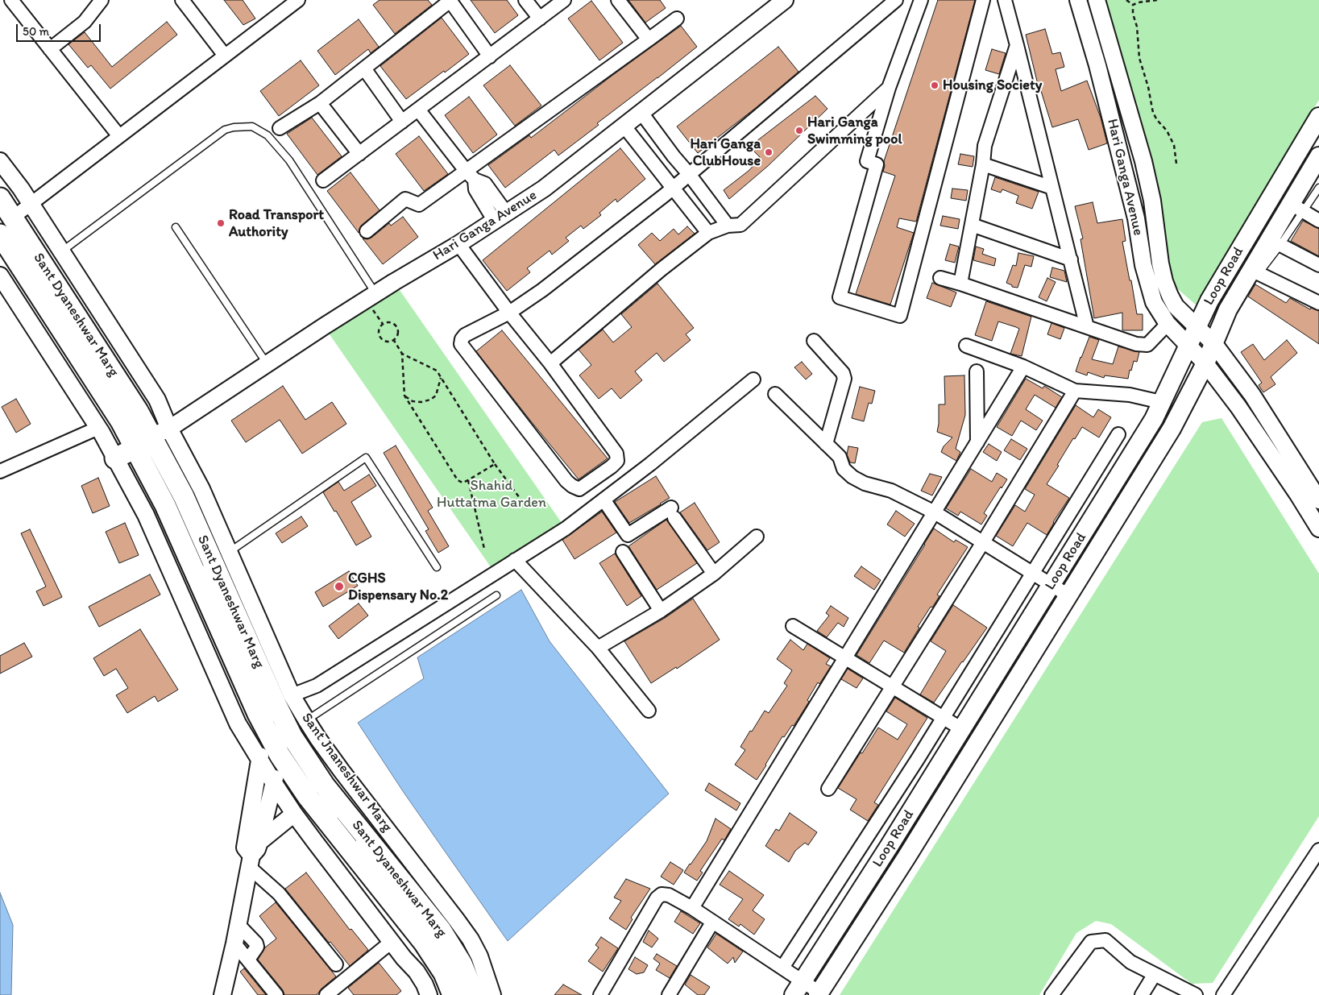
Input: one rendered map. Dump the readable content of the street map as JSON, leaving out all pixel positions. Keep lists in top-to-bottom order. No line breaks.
{"streets":{"main road":["Loop Road","Sant Dyaneshwar Marg"],"street":["Hari Ganga Avenue","Sant Jnaneshwar Marg"]},"crossings":[["Hari Ganga Avenue","Loop Road"],["Hari Ganga Avenue","Sant Dyaneshwar Marg"],["Hari Ganga Avenue","Sant Jnaneshwar Marg"],["Sant Dyaneshwar Marg","Sant Jnaneshwar Marg"]],"parks":["Shahid Huttatma Garden"],"places":["Housing Society","Hari Ganga Swimming pool","Hari Ganga ClubHouse","Road Transport Authority","CGHS Dispensary No.2"],"scale_bar":"50 m"}
